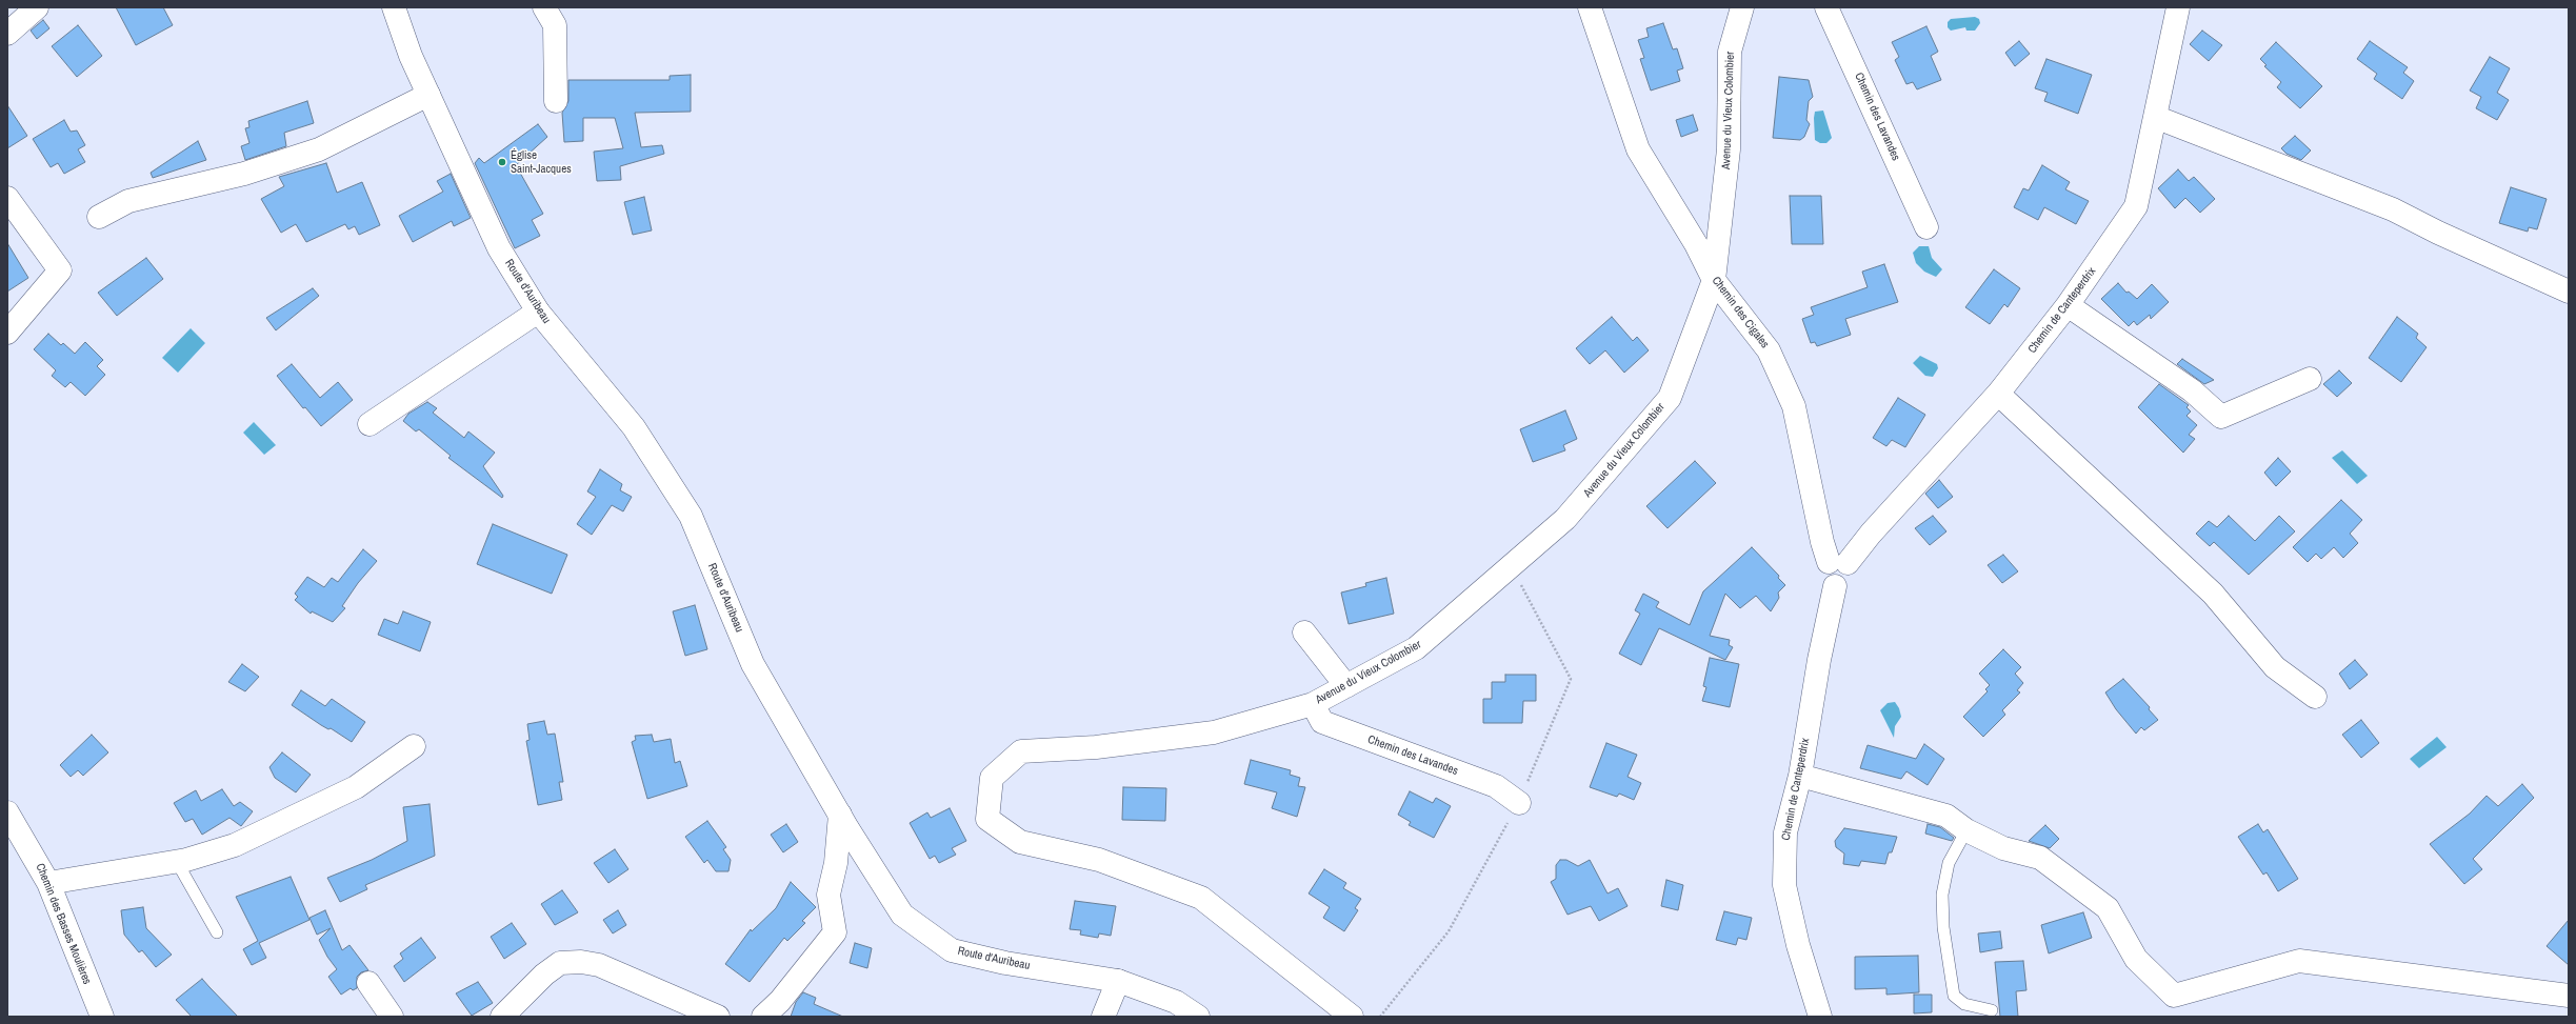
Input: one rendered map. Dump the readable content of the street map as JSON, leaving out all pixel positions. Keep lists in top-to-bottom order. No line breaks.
{"streets":{"street":["Avenue du Vieux Colombier","Chemin des Lavandes","Route d'Auribeau","Chemin de Canteperdrix","Chemin des Cigales","Chemin des Basses Moulières"]},"crossings":[["Avenue du Vieux Colombier","Chemin des Lavandes"],["Avenue du Vieux Colombier","Chemin des Cigales"],["Chemin de Canteperdrix","Chemin des Cigales"]],"places":["Église Saint-Jacques"]}
